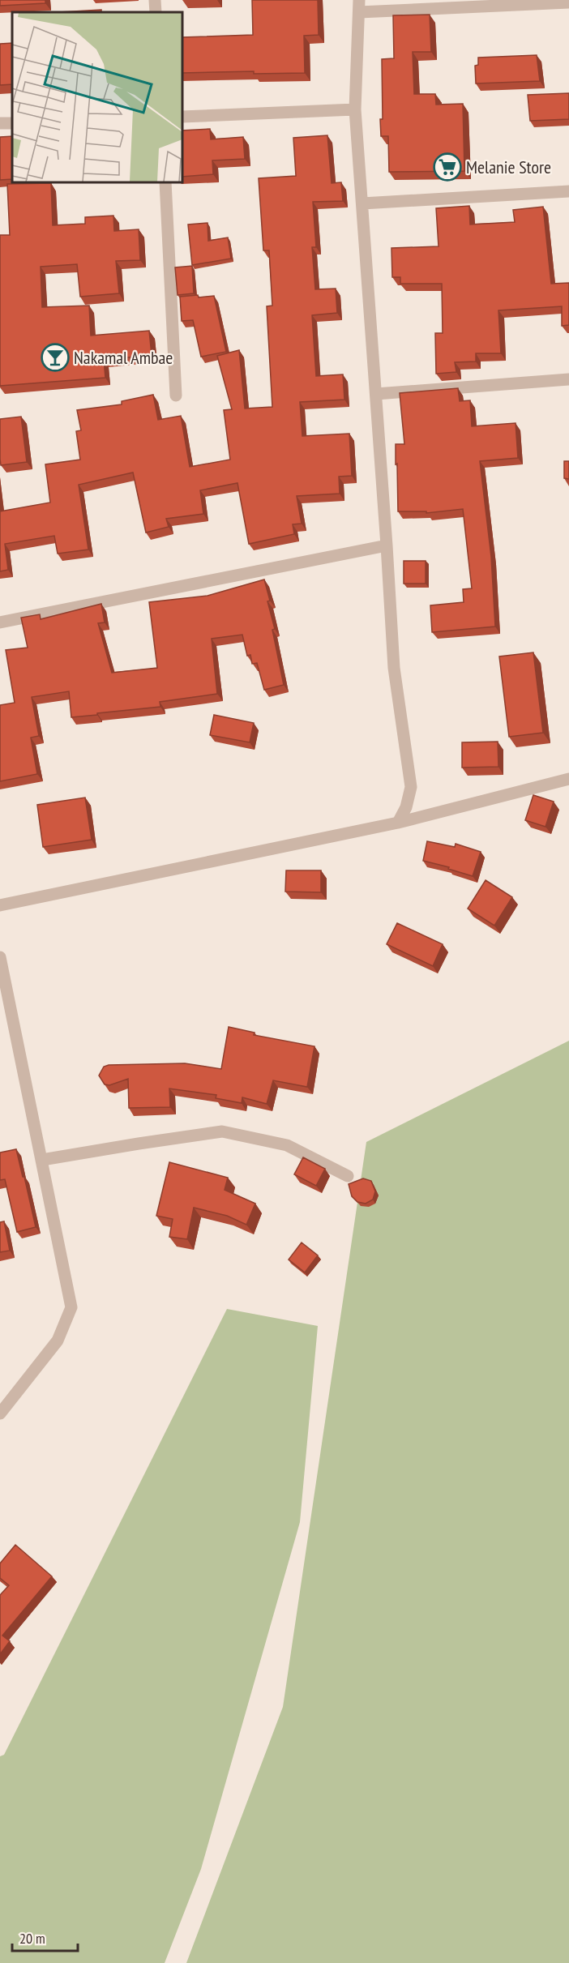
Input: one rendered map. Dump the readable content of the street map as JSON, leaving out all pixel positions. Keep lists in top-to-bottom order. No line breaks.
{"places":{"supermarket":["Melanie Store"],"bar":["Nakamal Ambae"]},"scale_bar":"20 m"}
